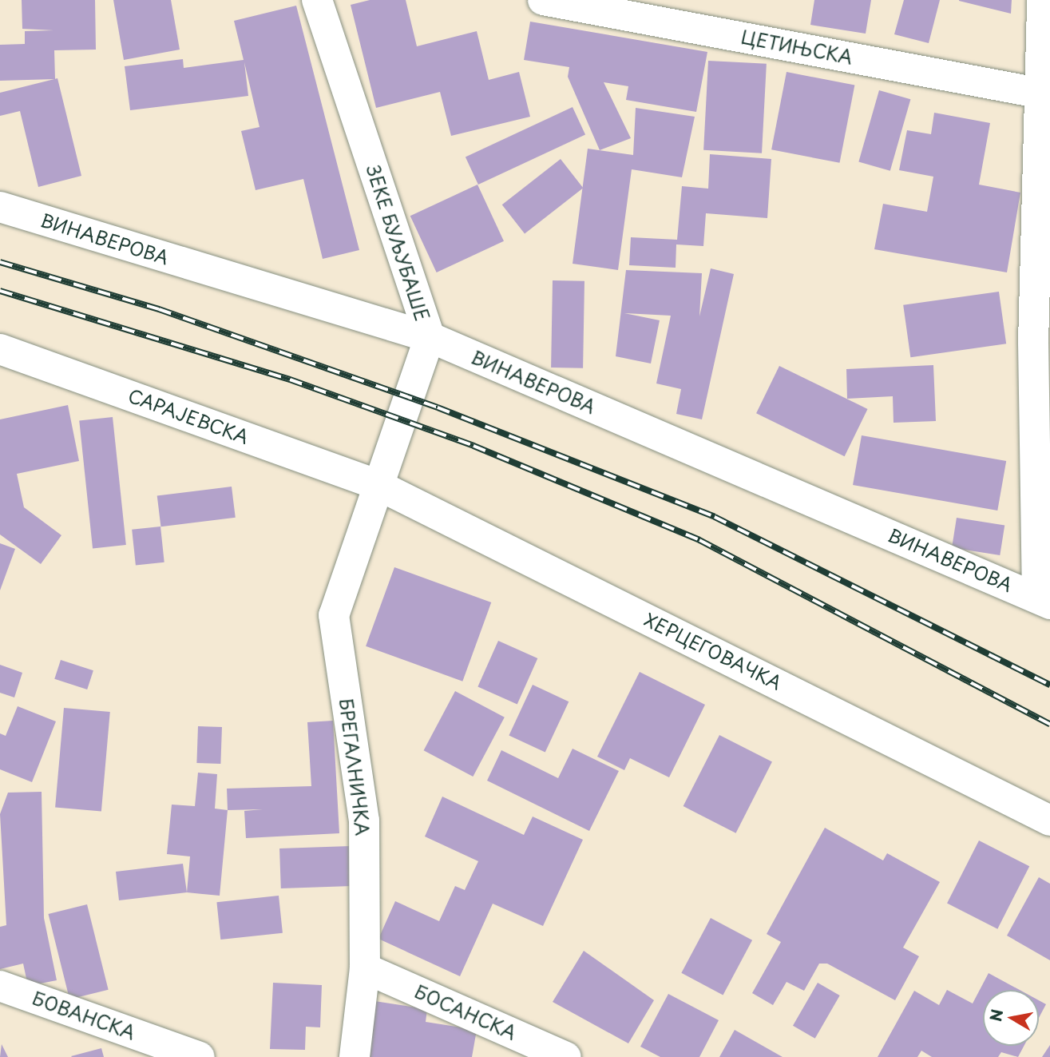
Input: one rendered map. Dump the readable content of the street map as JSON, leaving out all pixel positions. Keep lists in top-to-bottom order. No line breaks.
{"streets":{"street":["ЦЕТИЊСКА","ВИНАВЕРОВА","ЗЕКЕ БУЉУБАШЕ","САРАЈЕВСКА","ХЕРЦЕГОВАЧКА","БРЕГАЛНИЧКА","БОСАНСКА","БОВАНСКА"]},"crossings":[["ВИНАВЕРОВА","ЗЕКЕ БУЉУБАШЕ"],["ЗЕКЕ БУЉУБАШЕ","САРАЈЕВСКА"],["ЗЕКЕ БУЉУБАШЕ","ХЕРЦЕГОВАЧКА"],["ЗЕКЕ БУЉУБАШЕ","БРЕГАЛНИЧКА"],["САРАЈЕВСКА","ХЕРЦЕГОВАЧКА"],["САРАЈЕВСКА","БРЕГАЛНИЧКА"],["ХЕРЦЕГОВАЧКА","БРЕГАЛНИЧКА"],["БРЕГАЛНИЧКА","БОСАНСКА"]],"north":"left"}
